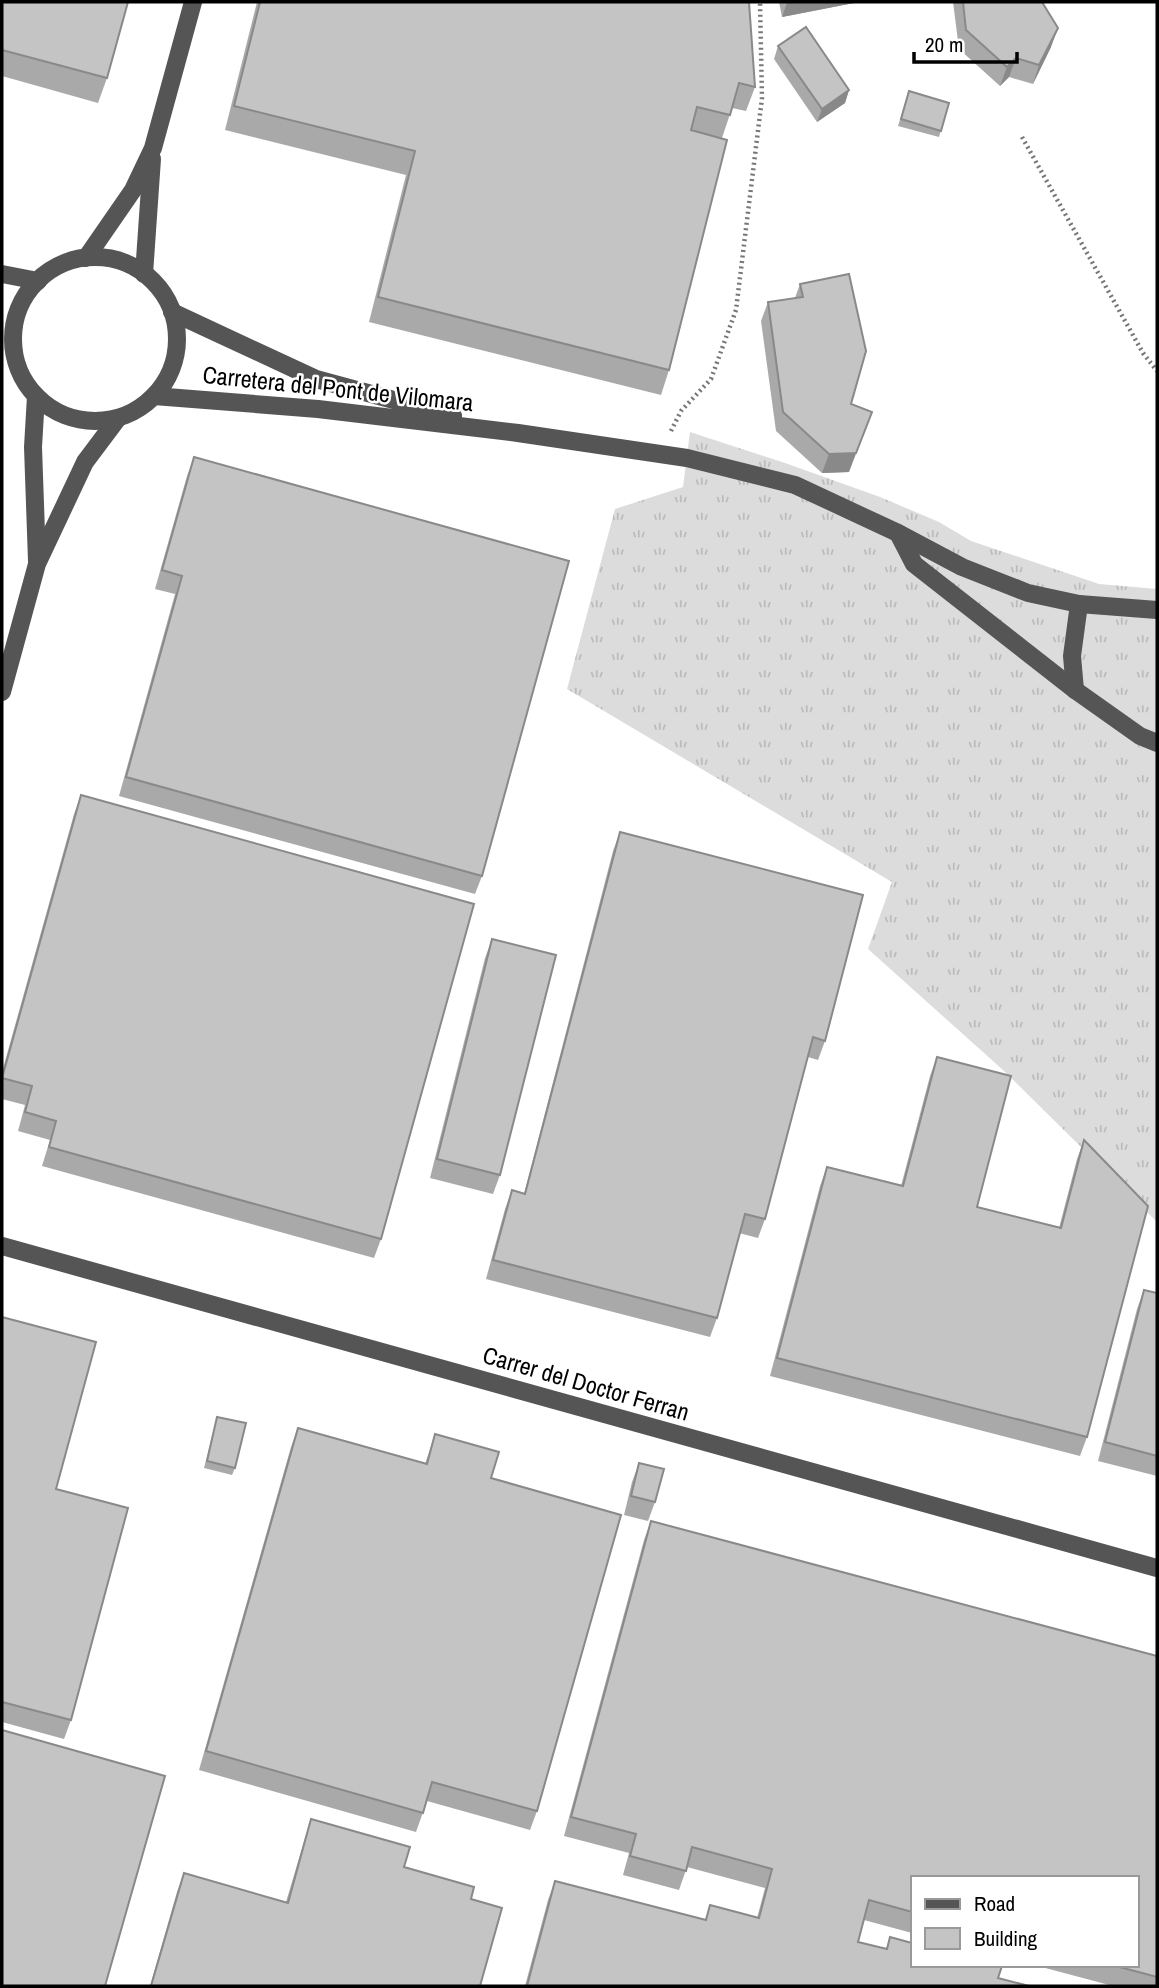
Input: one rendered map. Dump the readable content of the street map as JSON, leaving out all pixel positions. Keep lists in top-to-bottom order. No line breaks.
{"streets":{"street":["Carretera del Pont de Vilomara","Carrer del Doctor Ferran"]},"legend":["Road","Building"],"scale_bar":"20 m"}
